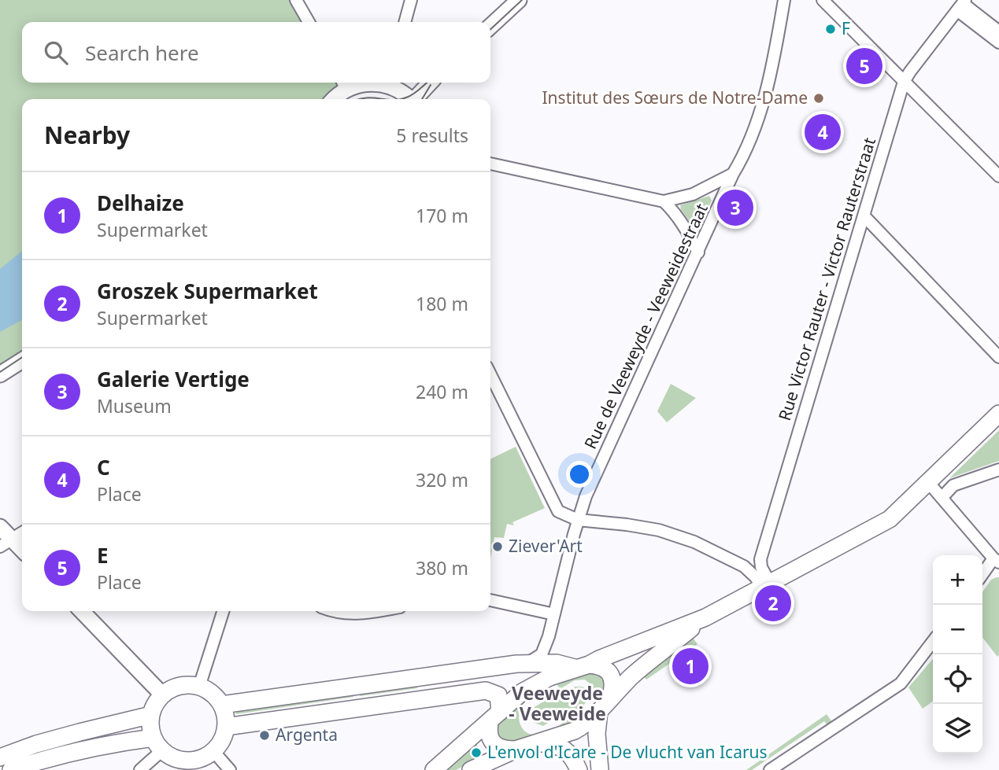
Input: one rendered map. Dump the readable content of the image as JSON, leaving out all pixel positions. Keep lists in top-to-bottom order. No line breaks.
{"streets":{"street":["Rue Victor Rauter - Victor Rauterstraat","Rue de Veeweyde - Veeweidestraat"]},"districts":["Veeweyde - Veeweide"],"places":["F","Institut des Sœurs de Notre-Dame","Ziever'Art","Argenta","L'envol d'Icare - De vlucht van Icarus"],"page":{"search":"Search here","pins":["5","4","3","2","1"],"heading":["Nearby","5 results"],"list":[{"mark":"1","name":"Delhaize","note":"Supermarket","value":"170 m"},{"mark":"2","name":"Groszek Supermarket","note":"Supermarket","value":"180 m"},{"mark":"3","name":"Galerie Vertige","note":"Museum","value":"240 m"},{"mark":"4","name":"C","note":"Place","value":"320 m"},{"mark":"5","name":"E","note":"Place","value":"380 m"}],"map_buttons":["+","−"]}}
